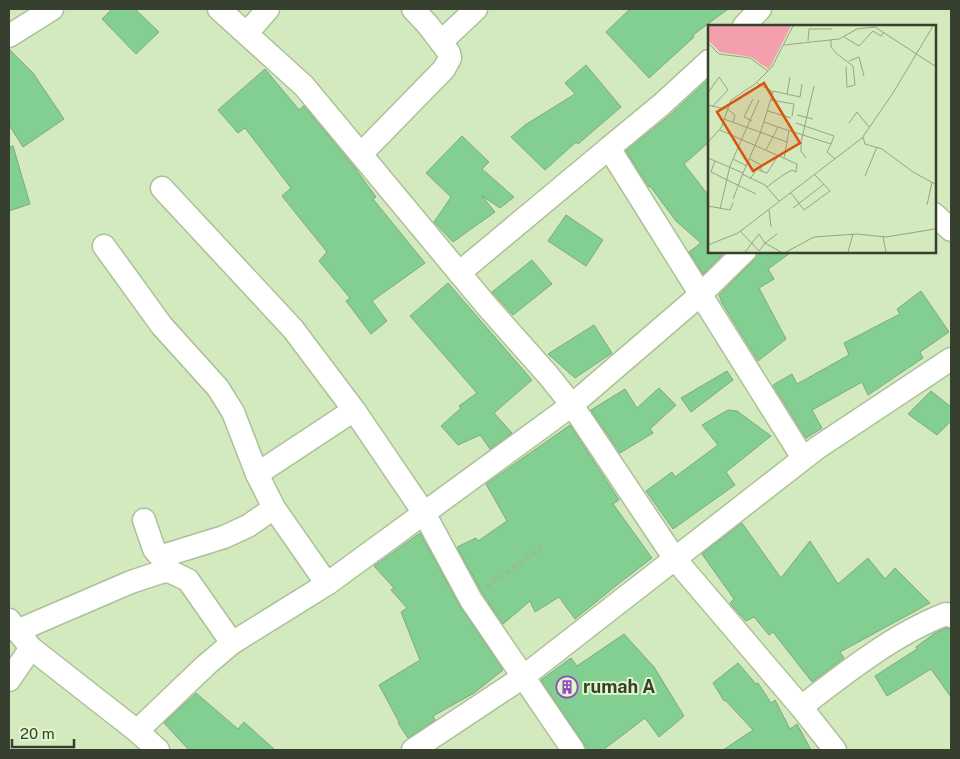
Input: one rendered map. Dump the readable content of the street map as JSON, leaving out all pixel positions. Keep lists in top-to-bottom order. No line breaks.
{"places":{"building":["rumah A"]},"scale_bar":"20 m"}
